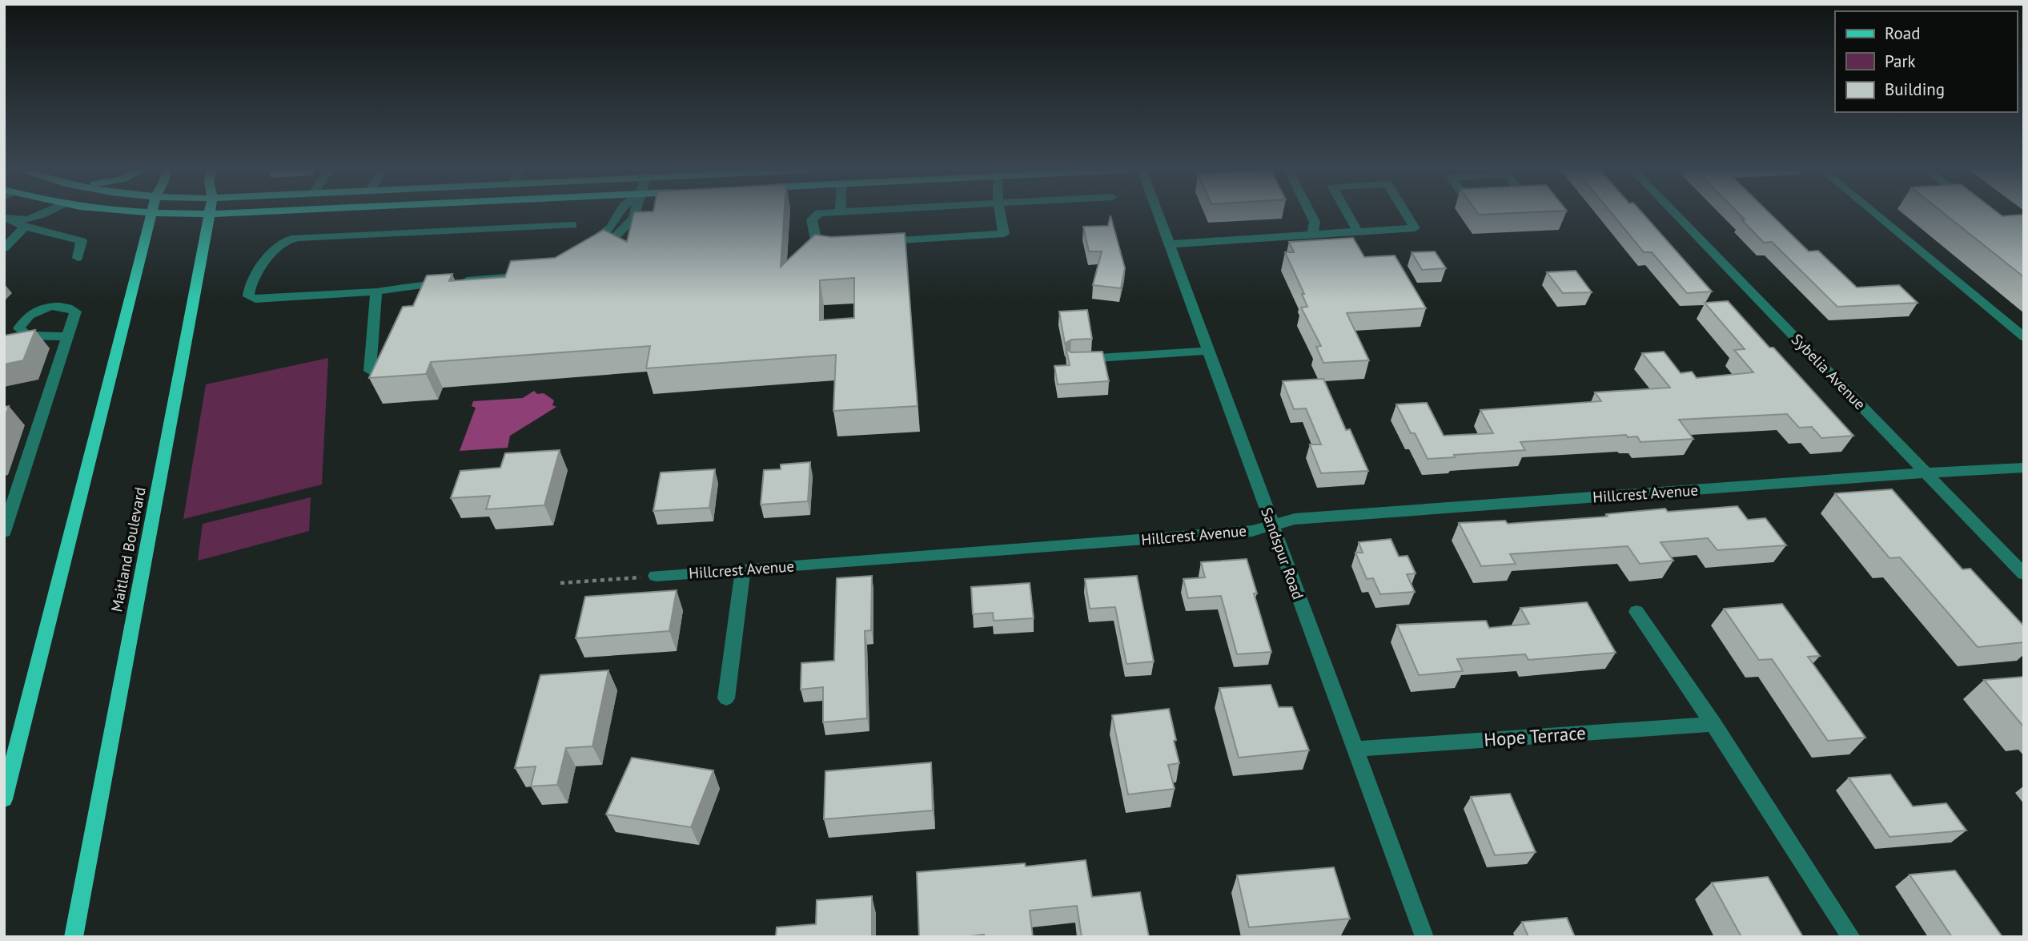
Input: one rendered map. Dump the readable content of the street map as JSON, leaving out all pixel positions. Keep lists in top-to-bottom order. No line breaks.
{"streets":{"main road":["Maitland Boulevard"],"street":["Sybelia Avenue","Hillcrest Avenue","Sandspur Road","Hope Terrace"]},"crossings":[["Sybelia Avenue","Hillcrest Avenue"],["Hillcrest Avenue","Sandspur Road"],["Sandspur Road","Hope Terrace"]],"legend":["Road","Park","Building"]}
